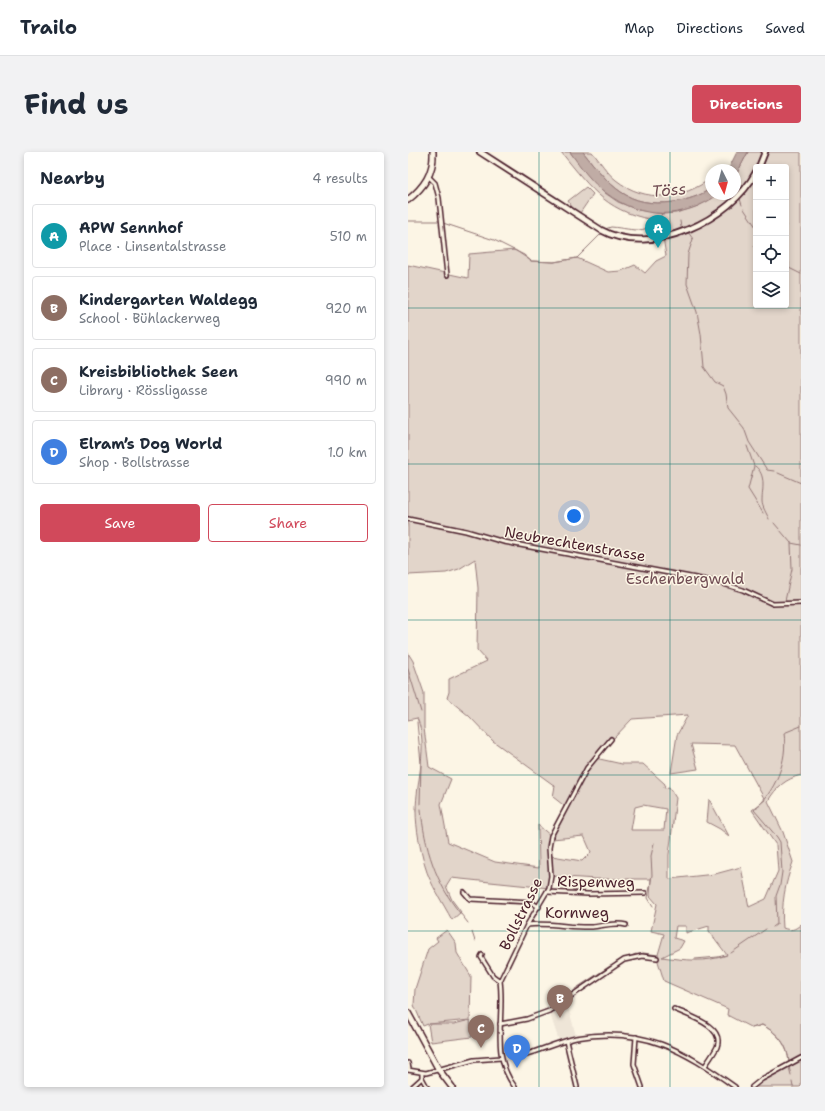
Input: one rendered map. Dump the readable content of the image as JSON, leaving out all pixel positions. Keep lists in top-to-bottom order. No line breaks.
{"streets":{"street":["Neubrechtenstrasse","Rispenweg","Kornweg","Bollstrasse"]},"crossings":[["Rispenweg","Bollstrasse"],["Kornweg","Bollstrasse"]],"water":["Töss"],"parks":["Eschenbergwald"],"north":"bottom","page":{"header":"Trailo","nav":["Map","Directions","Saved"],"title":"Find us","buttons":["Directions",["Save","Share"]],"heading":["Nearby","4 results"],"map_buttons":["+","−"],"list":[{"mark":"A","name":"APW Sennhof","note":"Place · Linsentalstrasse","value":"510 m"},{"mark":"B","name":"Kindergarten Waldegg","note":"School · Bühlackerweg","value":"920 m"},{"mark":"C","name":"Kreisbibliothek Seen","note":"Library · Rössligasse","value":"990 m"},{"mark":"D","name":"Elram’s Dog World","note":"Shop · Bollstrasse","value":"1.0 km"}],"pins":["A","B","C","D"]}}
